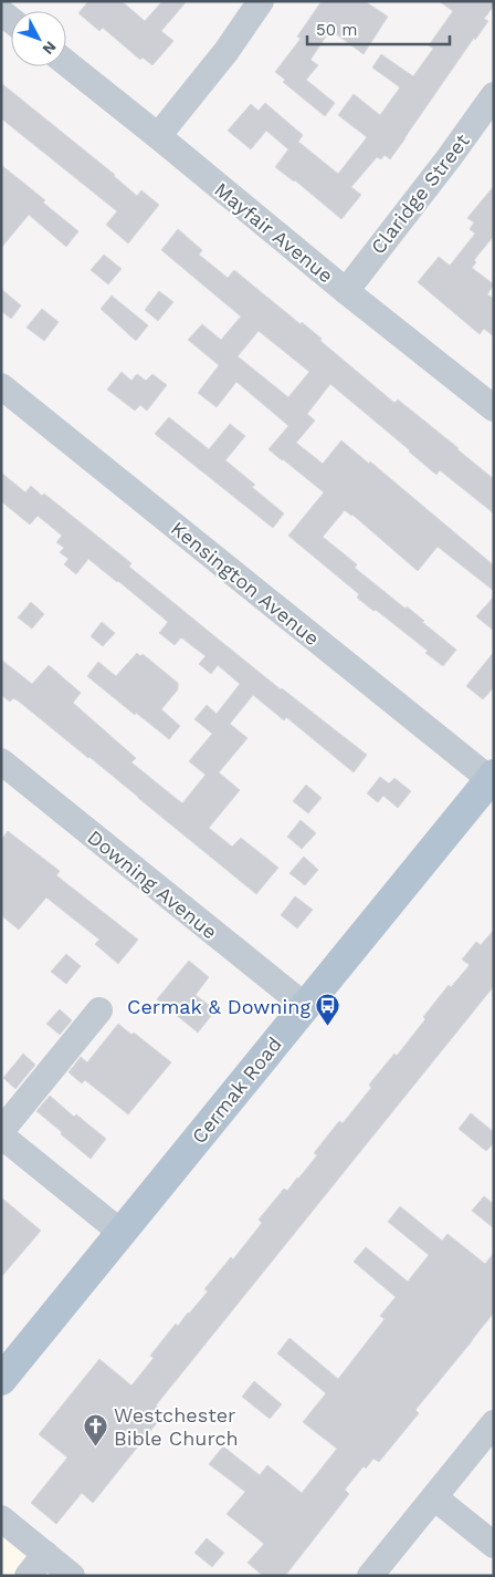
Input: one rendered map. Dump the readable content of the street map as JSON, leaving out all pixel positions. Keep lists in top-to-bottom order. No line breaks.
{"streets":{"main road":["Cermak Road"],"street":["Claridge Street","Mayfair Avenue","Kensington Avenue","Downing Avenue"]},"crossings":[["Claridge Street","Mayfair Avenue"],["Kensington Avenue","Cermak Road"],["Downing Avenue","Cermak Road"]],"places":{"bus stop":["Cermak & Downing"],"church":["Westchester Bible Church"]},"scale_bar":"50 m","north":"bottom right"}
